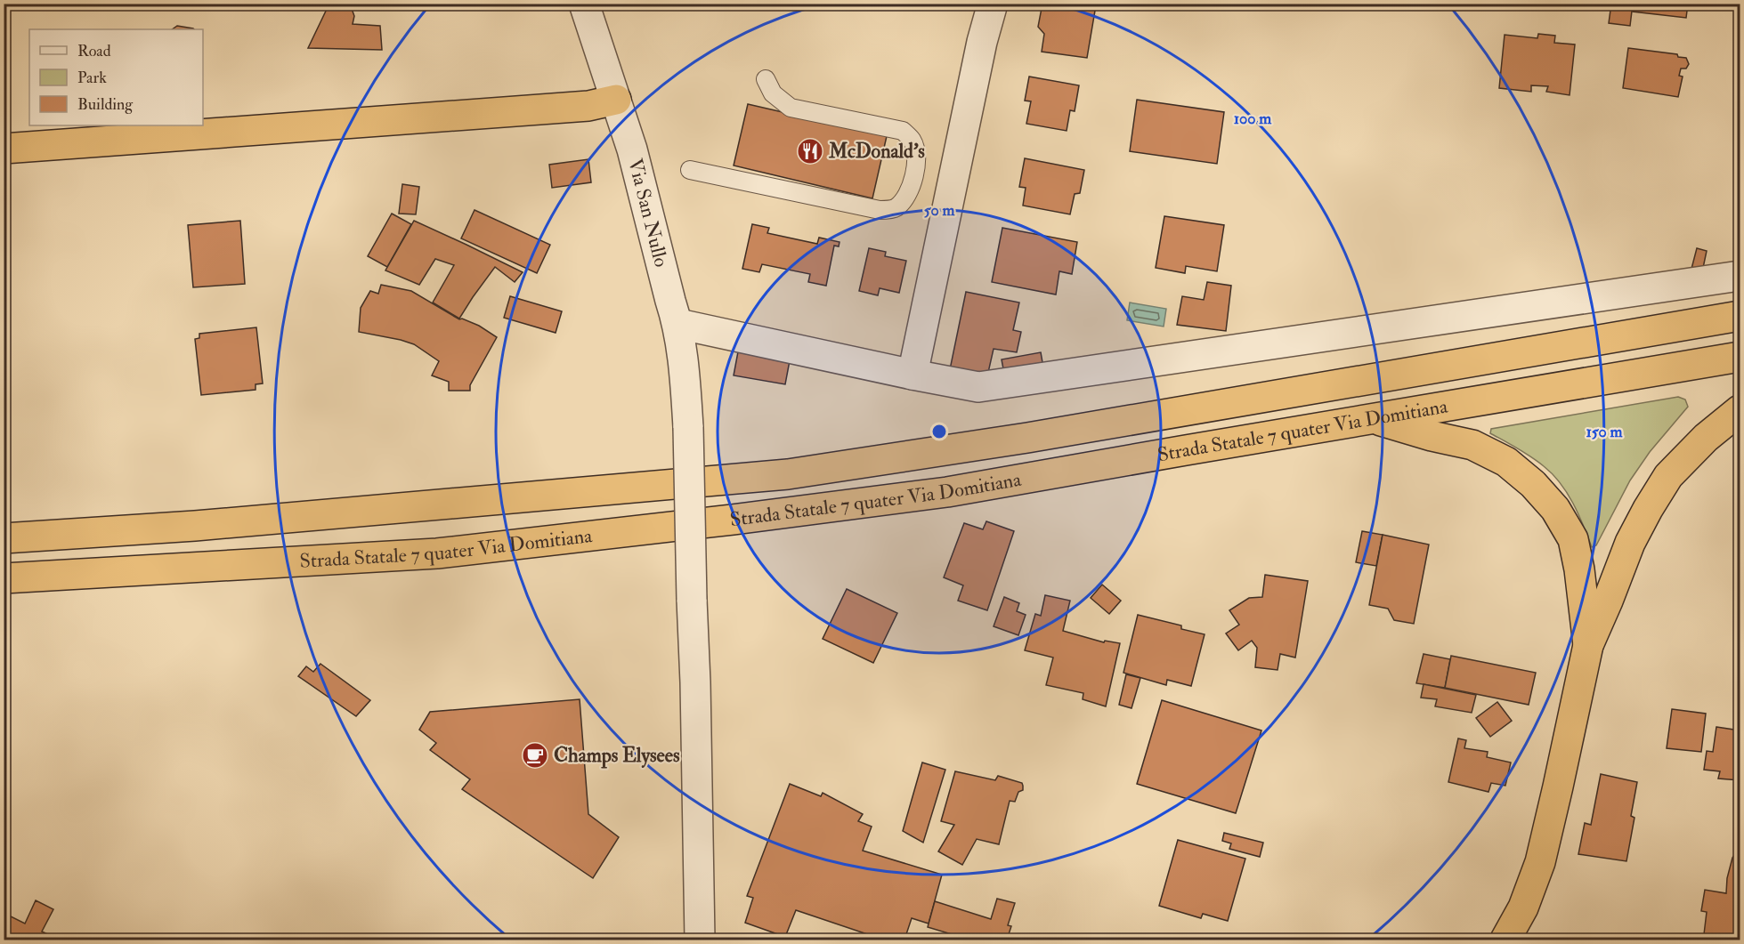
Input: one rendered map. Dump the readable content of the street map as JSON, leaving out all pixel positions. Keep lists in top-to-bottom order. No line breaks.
{"streets":{"highway":["Strada Statale 7 quater Via Domitiana"],"street":["Via San Nullo"]},"places":{"restaurant":["McDonald's"],"cafe":["Champs Elysees"]},"legend":["Road","Park","Building"],"rings":["100 m","50 m","150 m"]}
